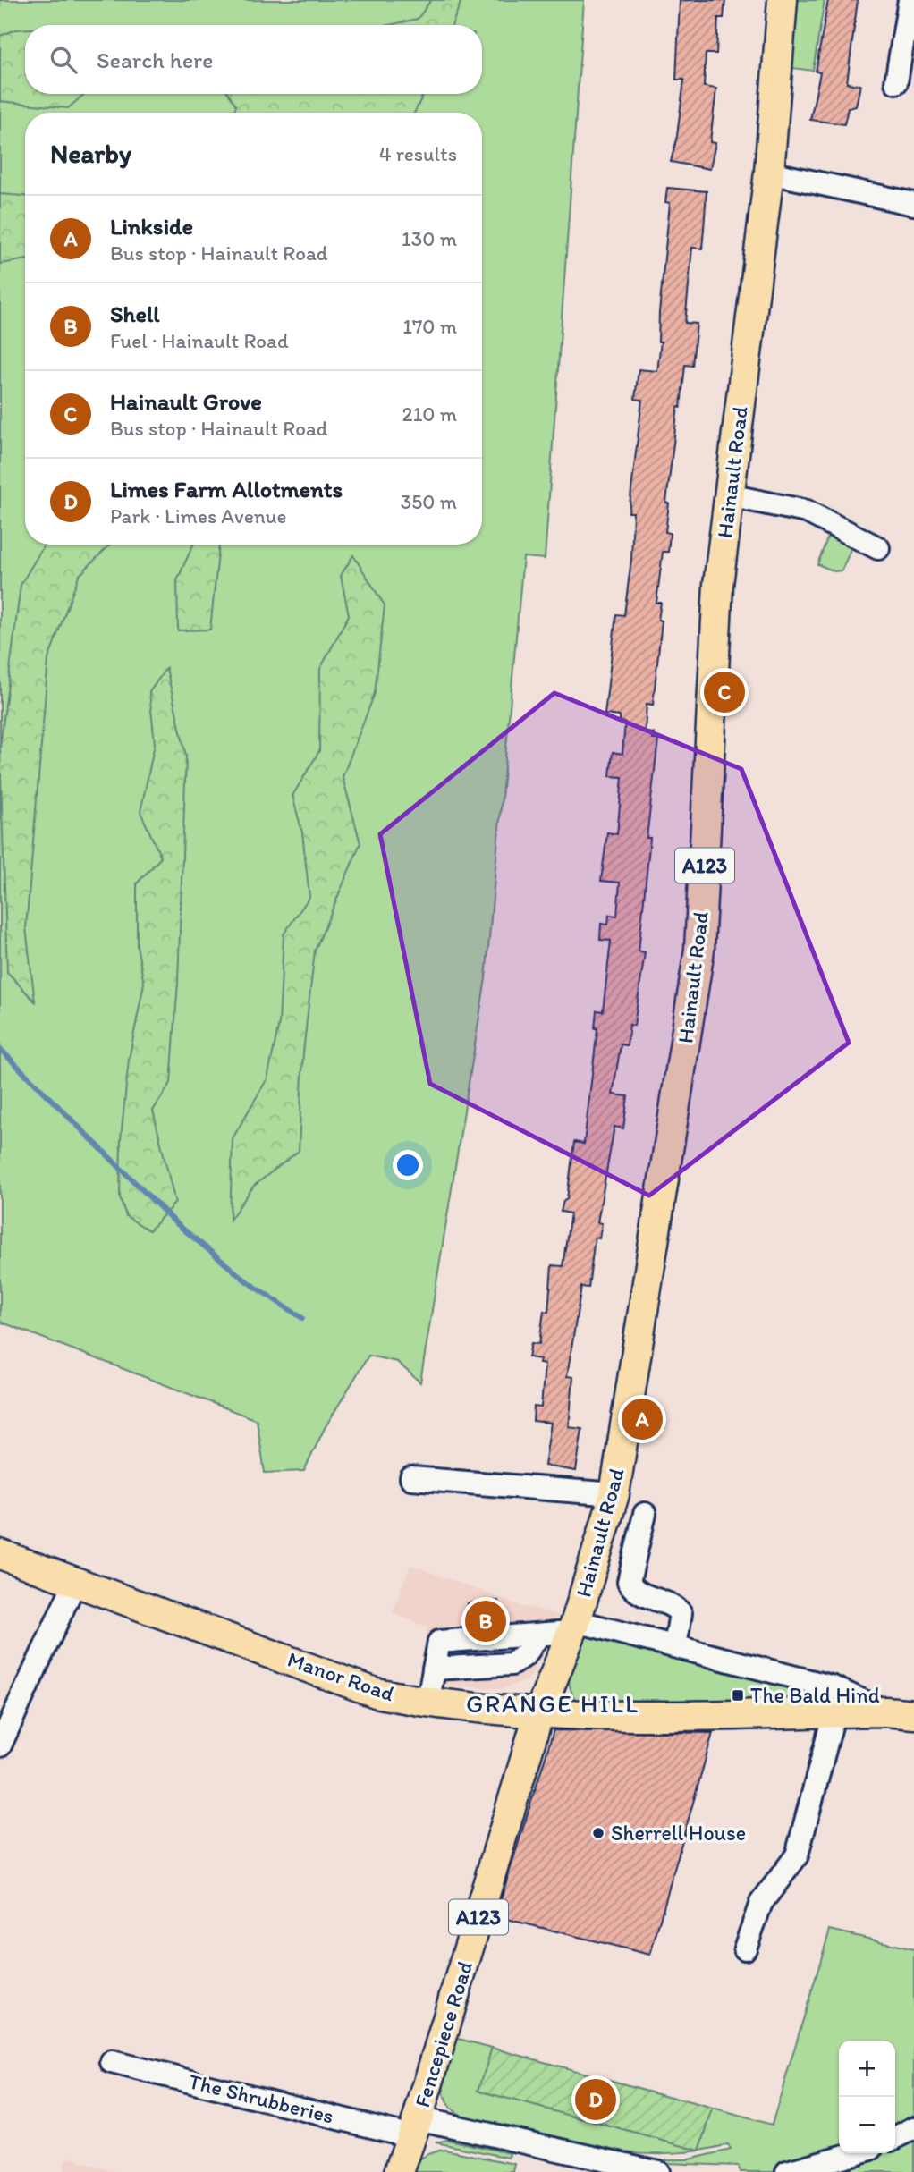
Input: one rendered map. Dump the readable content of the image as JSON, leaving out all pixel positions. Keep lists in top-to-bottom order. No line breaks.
{"streets":{"main road":["Hainault Road","A123","Manor Road","Fencepiece Road"],"street":["The Shrubberies"]},"crossings":[["Hainault Road","Manor Road"],["Hainault Road","Fencepiece Road"],["Manor Road","Fencepiece Road"],["Fencepiece Road","The Shrubberies"]],"districts":["GRANGE HILL"],"places":{"transit":["The Bald Hind"],"other":["Sherrell House"]},"page":{"search":"Search here","heading":["Nearby","4 results"],"list":[{"mark":"A","name":"Linkside","note":"Bus stop · Hainault Road","value":"130 m"},{"mark":"B","name":"Shell","note":"Fuel · Hainault Road","value":"170 m"},{"mark":"C","name":"Hainault Grove","note":"Bus stop · Hainault Road","value":"210 m"},{"mark":"D","name":"Limes Farm Allotments","note":"Park · Limes Avenue","value":"350 m"}],"pins":["C","A","B","D"],"map_buttons":["+","−"]}}
